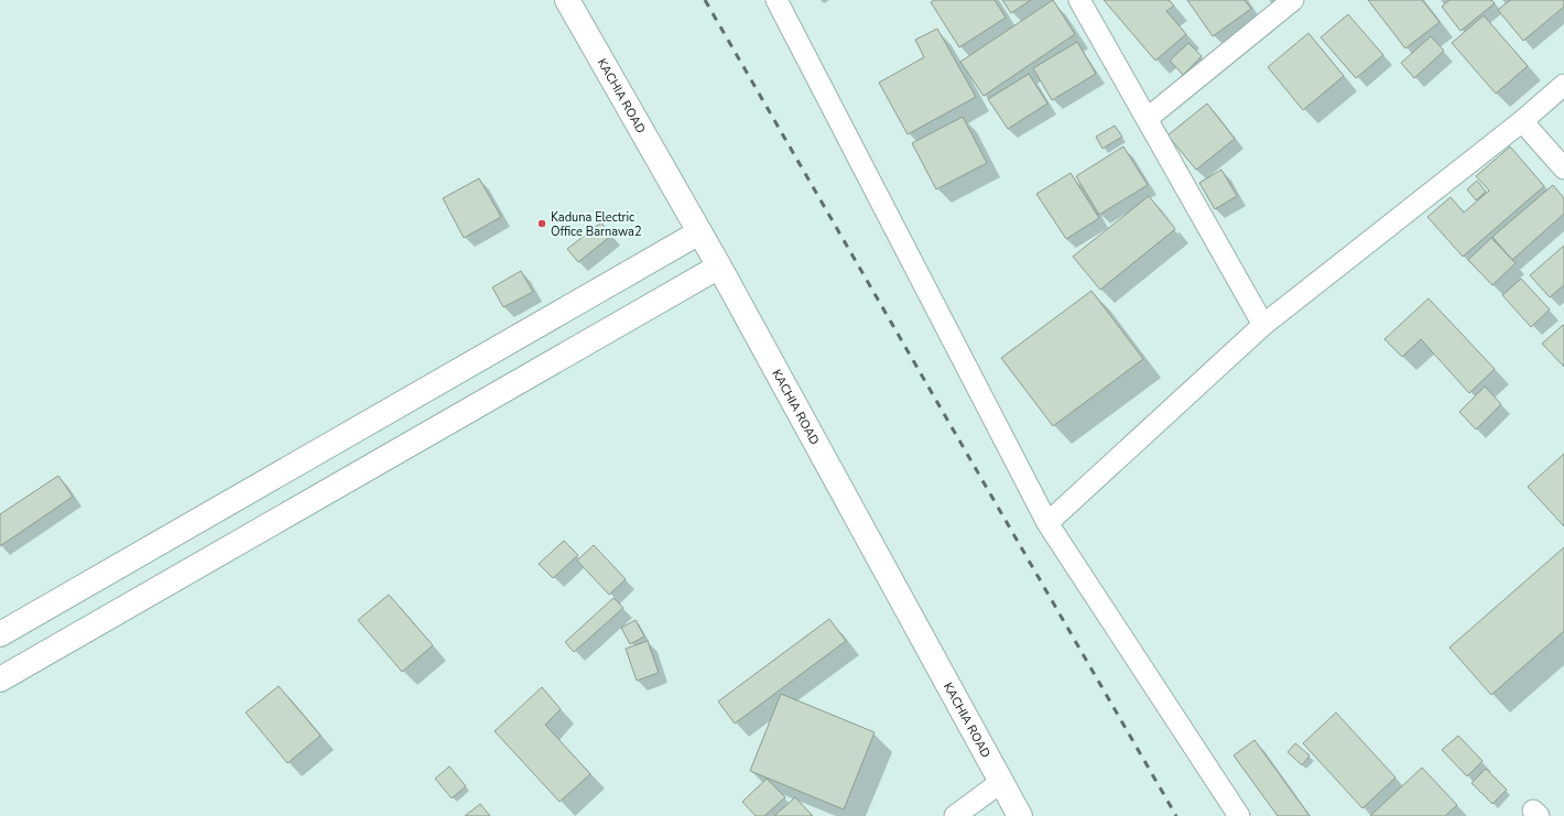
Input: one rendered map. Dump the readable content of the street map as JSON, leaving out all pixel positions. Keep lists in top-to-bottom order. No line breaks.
{"streets":{"street":["KACHIA ROAD"]},"places":["Kaduna Electric Office Barnawa2"]}
